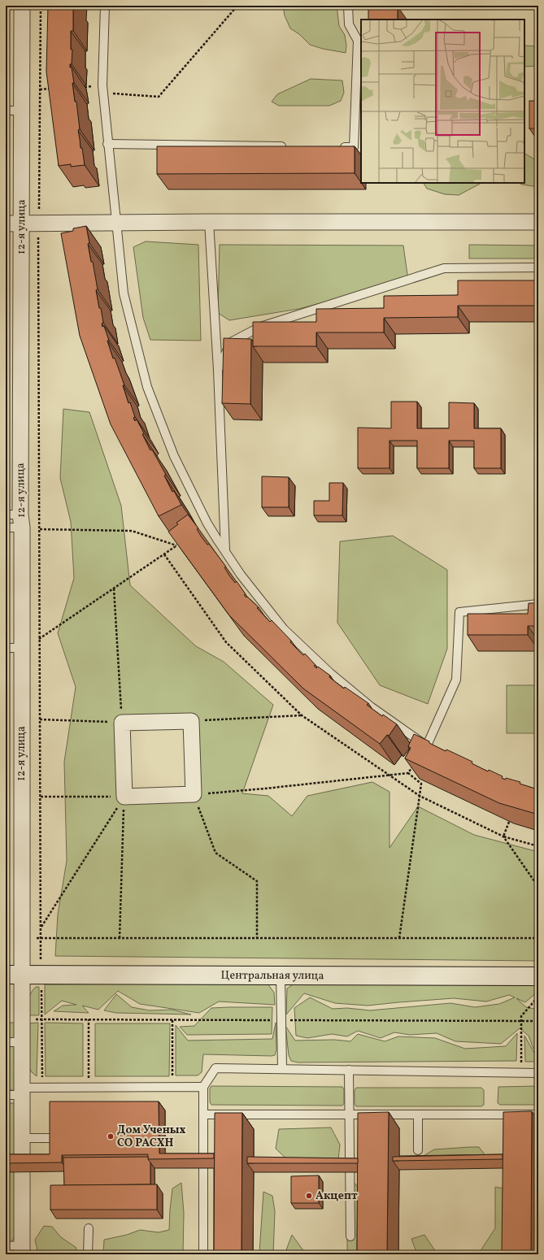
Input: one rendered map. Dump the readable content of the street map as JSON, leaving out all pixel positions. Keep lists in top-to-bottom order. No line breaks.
{"streets":{"main road":["Центральная улица"],"street":["12-я улица"]},"crossings":[["12-я улица","Центральная улица"]],"places":["Дом Ученых СО РАСХН","Акцепт"]}
